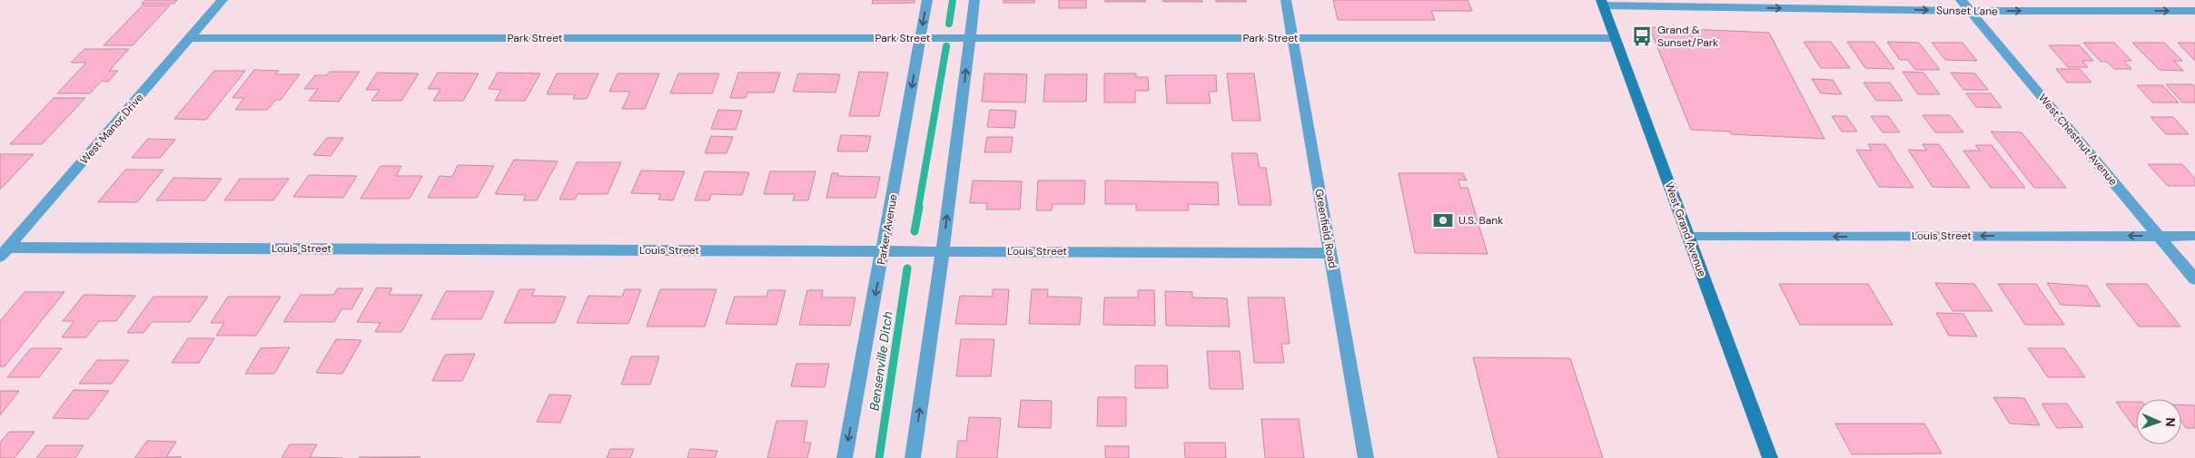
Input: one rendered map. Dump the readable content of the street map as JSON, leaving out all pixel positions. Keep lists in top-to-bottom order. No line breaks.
{"streets":{"main road":["West Grand Avenue"],"street":["Sunset Lane","Park Street","West Manor Drive","West Chestnut Avenue","Greenfield Road","Parker Avenue","Louis Street"]},"crossings":[["Sunset Lane","West Chestnut Avenue"],["Sunset Lane","West Grand Avenue"],["Park Street","West Manor Drive"],["Park Street","Greenfield Road"],["Park Street","Parker Avenue"],["Park Street","West Grand Avenue"],["West Manor Drive","Louis Street"],["West Chestnut Avenue","Louis Street"],["Greenfield Road","Louis Street"],["Parker Avenue","Louis Street"],["West Grand Avenue","Louis Street"]],"one_way":["Sunset Lane"],"water":["Bensenville Ditch"],"places":{"bus stop":["Grand & Sunset/Park"],"bank":["U.S. Bank"]},"north":"right"}
